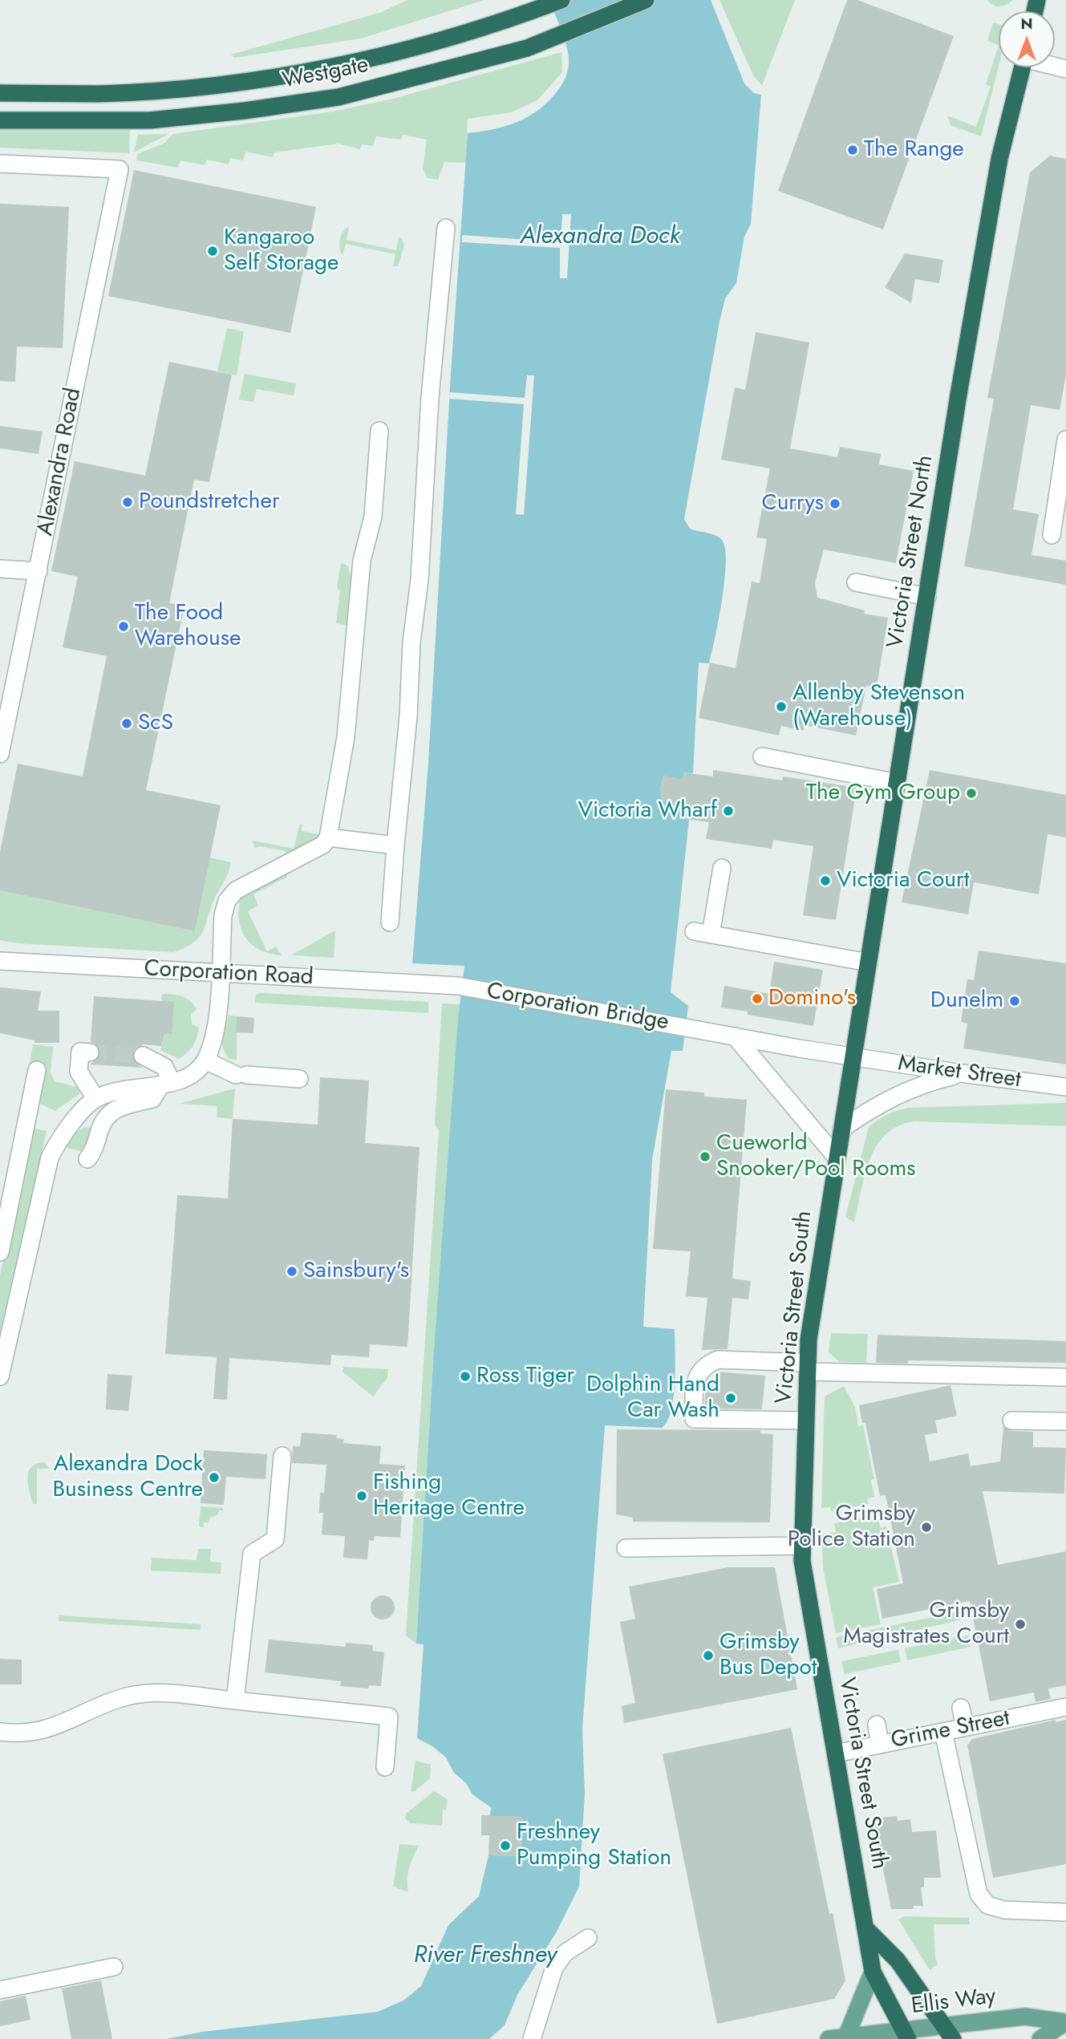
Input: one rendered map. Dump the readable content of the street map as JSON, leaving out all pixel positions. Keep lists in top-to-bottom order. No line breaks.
{"streets":{"highway":["Westgate","Victoria Street North","Victoria Street South"],"main road":["Ellis Way"],"street":["Alexandra Road","Corporation Road","Corporation Bridge","Market Street","Grime Street"]},"crossings":[["Victoria Street North","Market Street"],["Victoria Street North","Victoria Street South"],["Corporation Road","Corporation Bridge"],["Corporation Bridge","Market Street"],["Market Street","Victoria Street South"],["Victoria Street South","Grime Street"],["Victoria Street South","Ellis Way"]],"water":["Alexandra Dock","River Freshney"],"places":["The Range","Kangaroo Self Storage","Poundstretcher","Currys","The Food Warehouse","Allenby Stevenson (Warehouse)","ScS","The Gym Group","Victoria Wharf","Victoria Court","Domino's","Dunelm","Cueworld Snooker/Pool Rooms","Sainsbury's","Ross Tiger","Dolphin Hand Car Wash","Alexandra Dock Business Centre","Fishing Heritage Centre","Grimsby Police Station","Grimsby Magistrates Court","Grimsby Bus Depot","Freshney Pumping Station"],"north":"top"}
